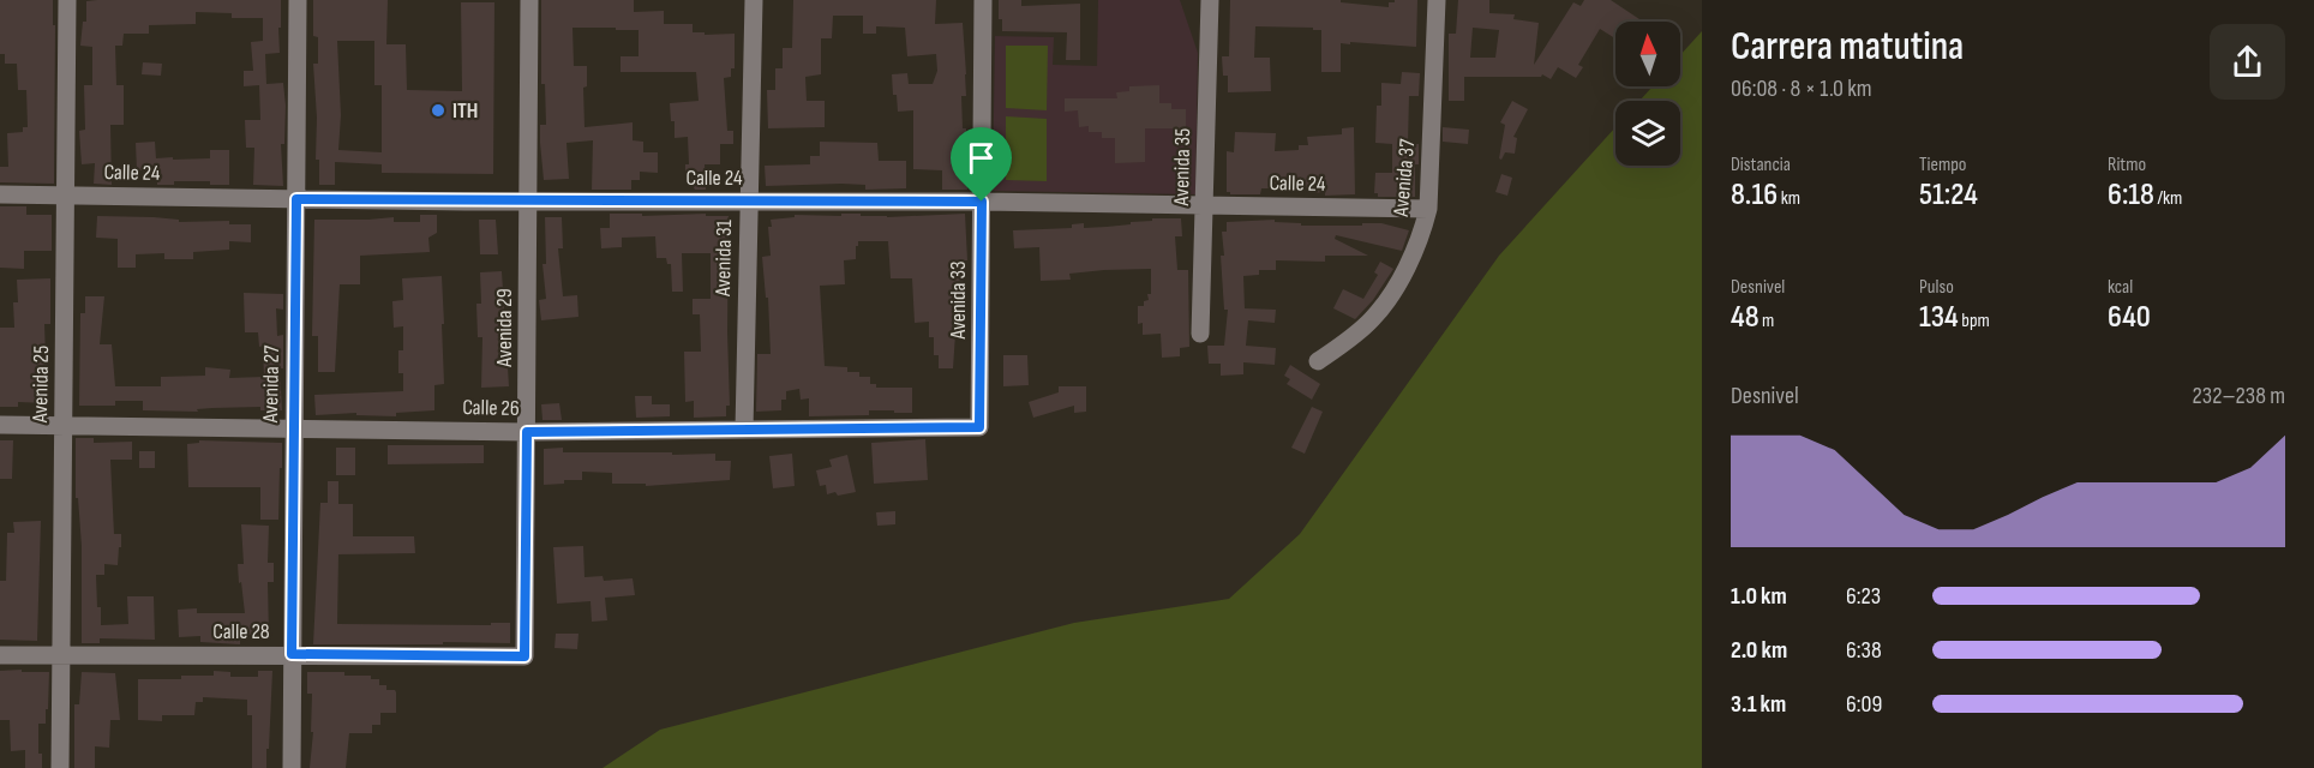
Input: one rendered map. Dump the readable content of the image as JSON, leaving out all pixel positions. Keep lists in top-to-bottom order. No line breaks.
{"streets":{"street":["Avenida 35","Calle 24","Avenida 37","Avenida 31","Avenida 33","Avenida 29","Avenida 25","Avenida 27","Calle 26","Calle 28"]},"crossings":[["Avenida 35","Calle 24"],["Calle 24","Avenida 37"],["Calle 24","Avenida 31"],["Calle 24","Avenida 33"],["Calle 24","Avenida 29"],["Calle 24","Avenida 25"],["Calle 24","Avenida 27"],["Avenida 31","Calle 26"],["Avenida 33","Calle 26"],["Avenida 29","Calle 26"],["Avenida 29","Calle 28"],["Avenida 25","Calle 26"],["Avenida 25","Calle 28"],["Avenida 27","Calle 26"],["Avenida 27","Calle 28"]],"places":["ITH"],"north":"top","page":{"heading":["Carrera matutina","06:08 · 8 × 1.0 km"],"stats":[["Distancia","8.16 km"],["Tiempo","51:24"],["Ritmo","6:18 /km"],["Desnivel","48 m"],["Pulso","134 bpm"],["kcal","640"]],"chart":["Desnivel","232–238 m"],"list":[{"name":"1.0 km","note":"6:23"},{"name":"2.0 km","note":"6:38"},{"name":"3.1 km","note":"6:09"}]}}
